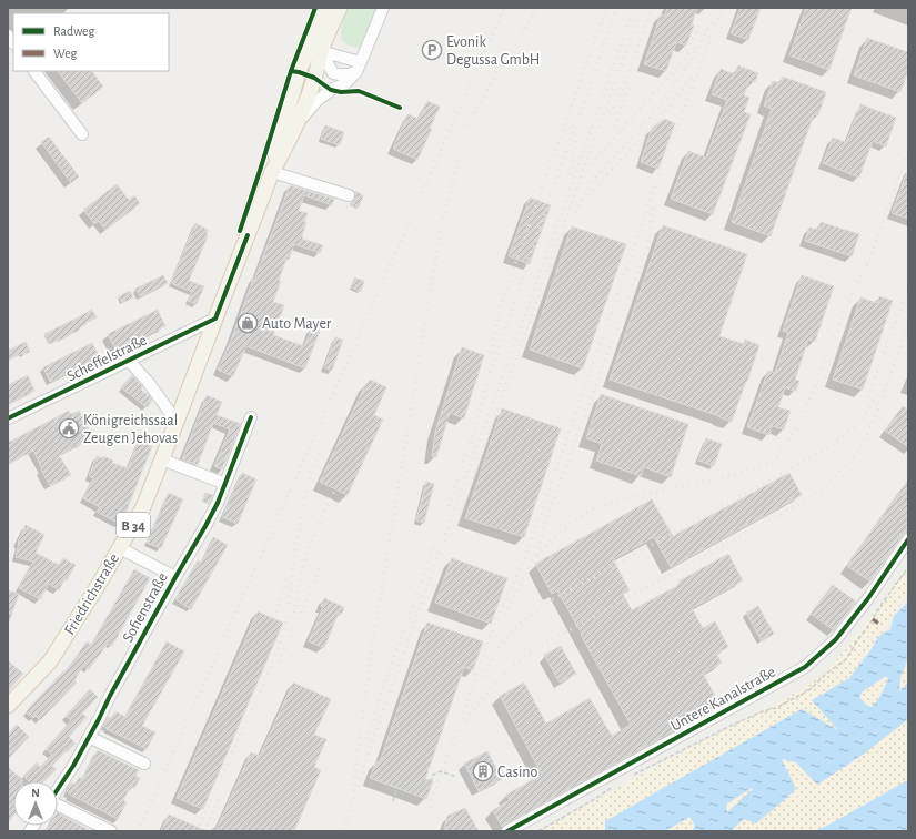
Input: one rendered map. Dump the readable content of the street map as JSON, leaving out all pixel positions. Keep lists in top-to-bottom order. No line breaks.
{"streets":{"main road":["B 34","Friedrichstraße"],"street":["Scheffelstraße","Sofienstraße","Untere Kanalstraße"]},"crossings":[["Scheffelstraße","Friedrichstraße"],["B 34","Friedrichstraße"]],"places":{"parking":["Evonik Degussa GmbH"],"shop":["Auto Mayer"],"public building":["Königreichssaal Zeugen Jehovas"],"building":["Casino"]},"legend":["Radweg","Weg"],"north":"top"}
